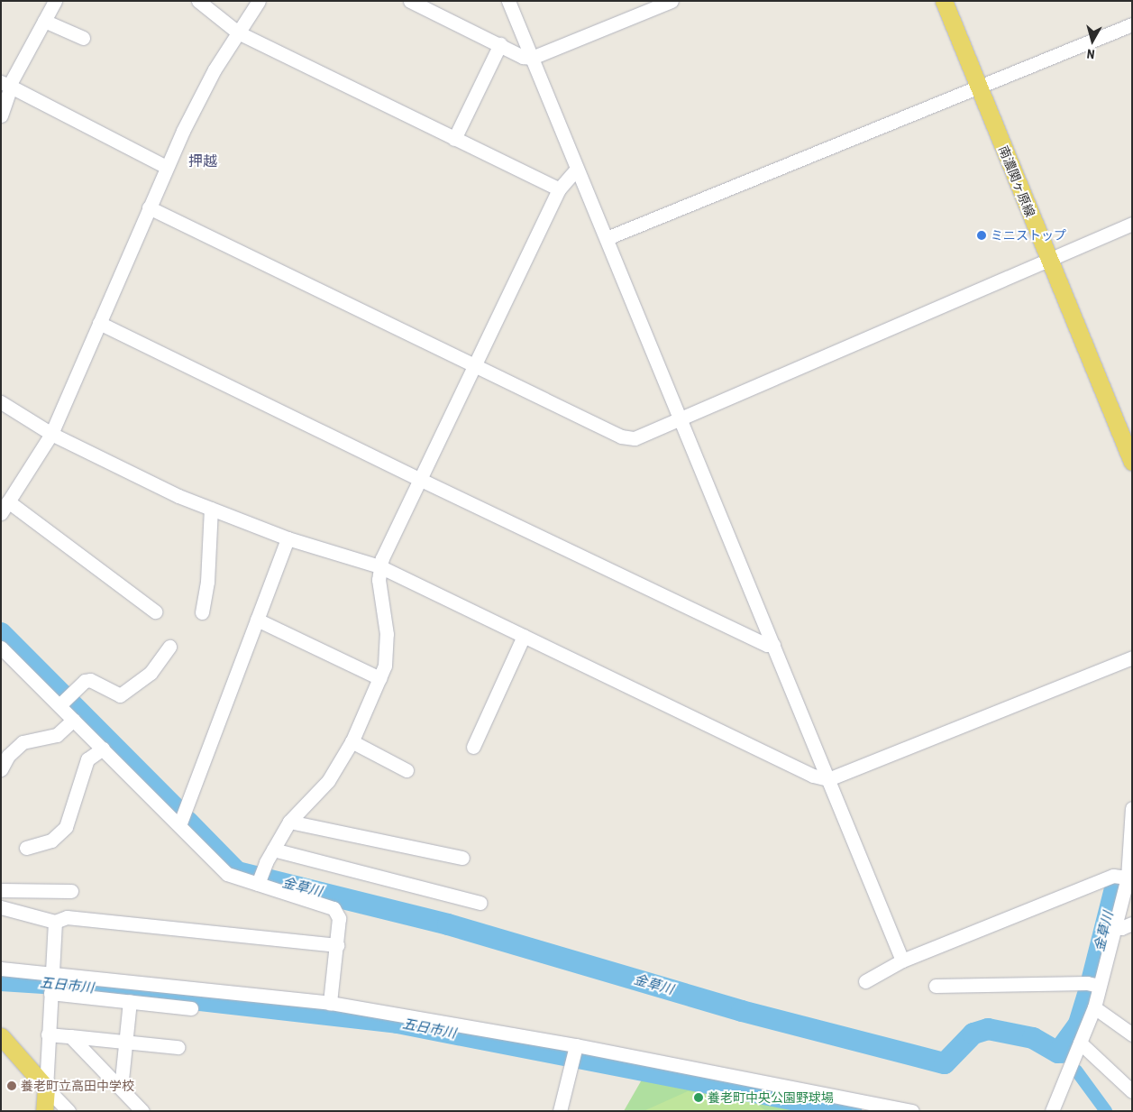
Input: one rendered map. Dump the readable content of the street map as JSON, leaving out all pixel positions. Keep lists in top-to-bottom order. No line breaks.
{"streets":{"main road":["南濃関ヶ原線"]},"districts":["押越"],"water":["金草川","五日市川"],"places":["ミニストップ","養老町立高田中学校","養老町中央公園野球場"],"north":"bottom"}
